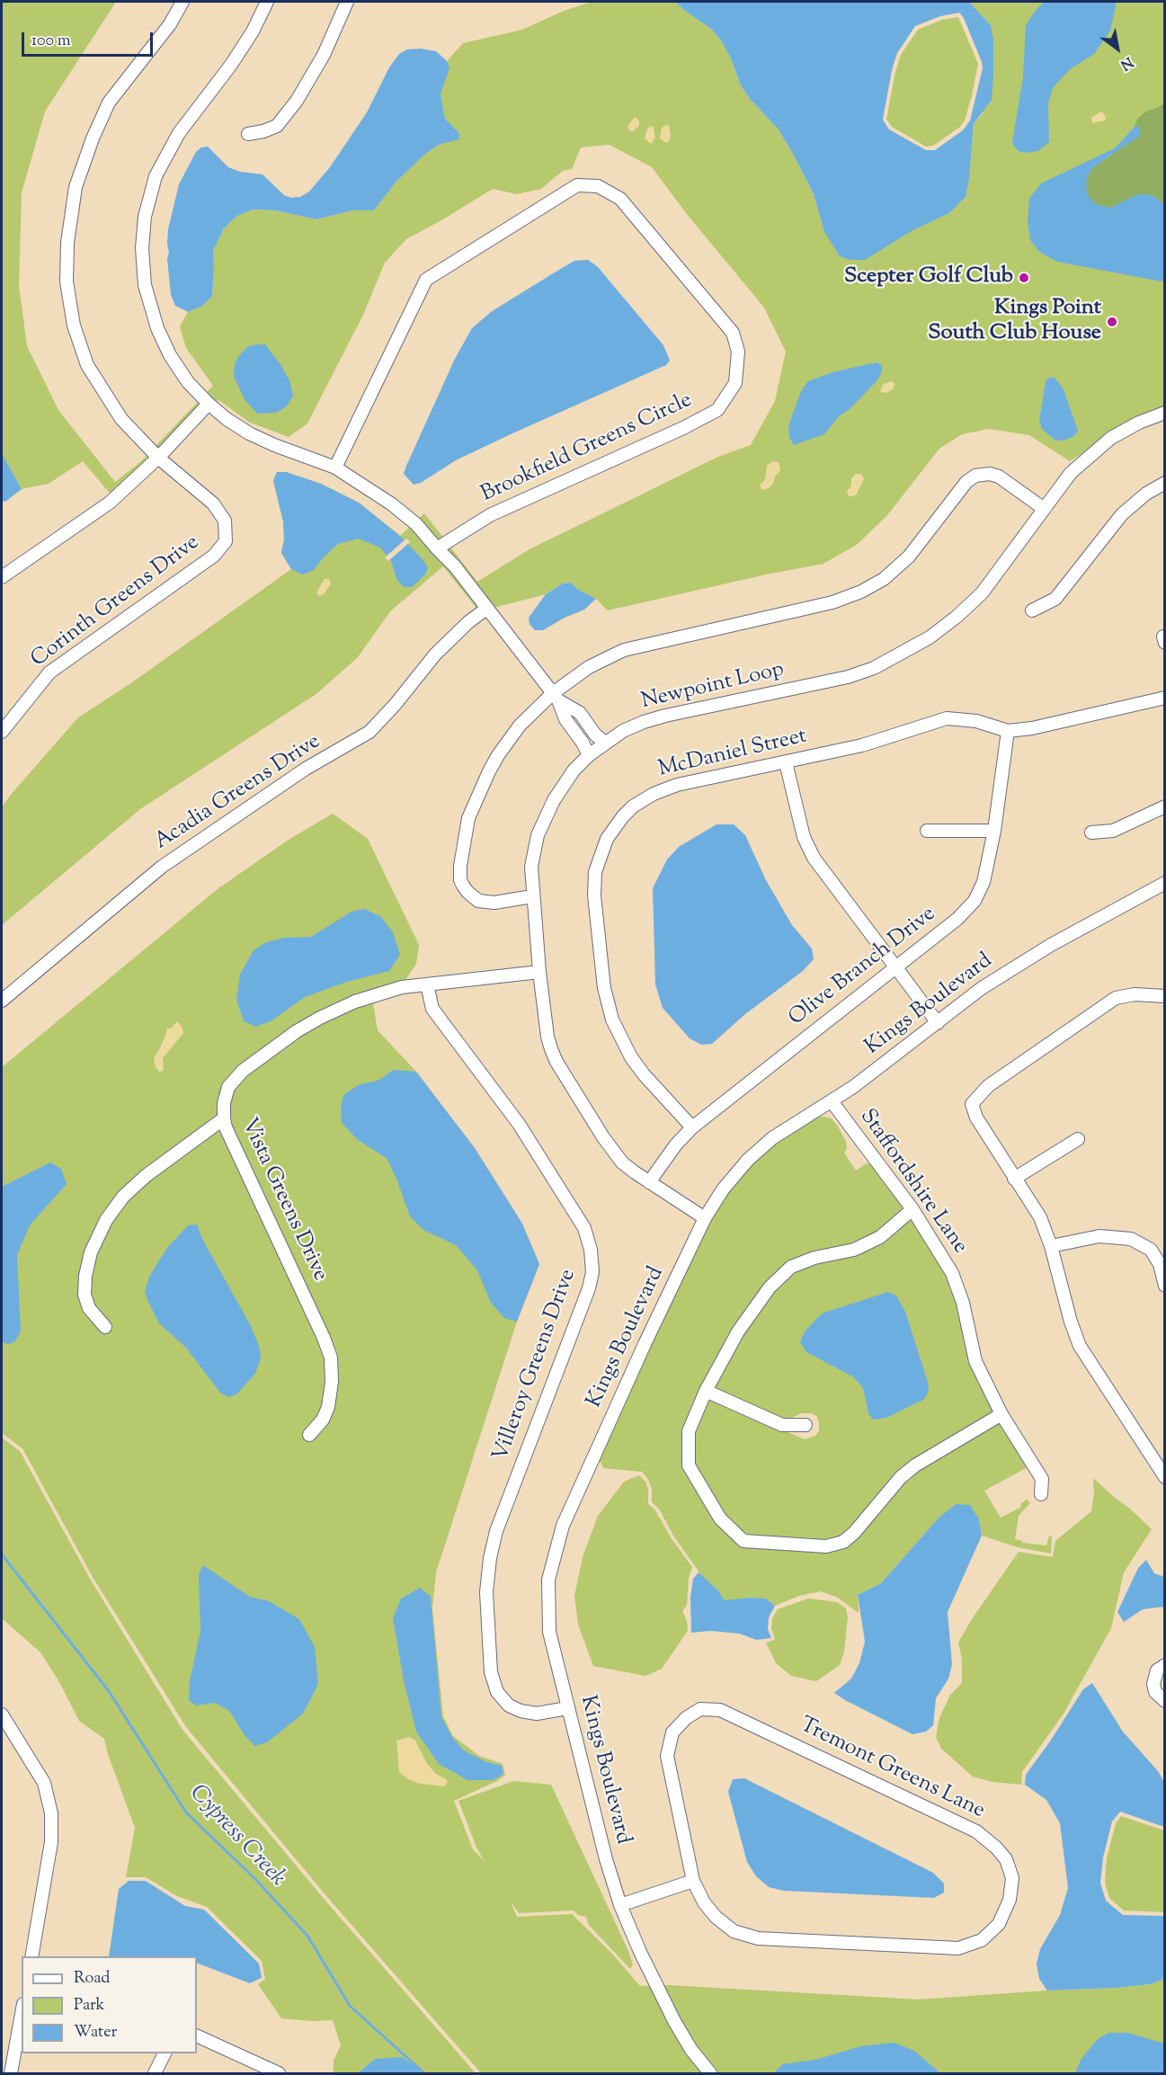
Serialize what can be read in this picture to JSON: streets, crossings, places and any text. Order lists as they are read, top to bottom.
{
  "streets": {
    "street": [
      "Brookfield Greens Circle",
      "Corinth Greens Drive",
      "Newpoint Loop",
      "McDaniel Street",
      "Acadia Greens Drive",
      "Olive Branch Drive",
      "Kings Boulevard",
      "Staffordshire Lane",
      "Vista Greens Drive",
      "Villeroy Greens Drive",
      "Tremont Greens Lane"
    ]
  },
  "crossings": [
    ["Newpoint Loop", "Olive Branch Drive"],
    ["Newpoint Loop", "Kings Boulevard"],
    ["Newpoint Loop", "Vista Greens Drive"],
    ["McDaniel Street", "Olive Branch Drive"],
    ["Kings Boulevard", "Staffordshire Lane"],
    ["Kings Boulevard", "Villeroy Greens Drive"],
    ["Vista Greens Drive", "Villeroy Greens Drive"]
  ],
  "water": ["Cypress Creek"],
  "places": ["Scepter Golf Club", "Kings Point South Club House"],
  "legend": ["Road", "Park", "Water"],
  "scale_bar": "100 m",
  "north": "bottom right"
}
